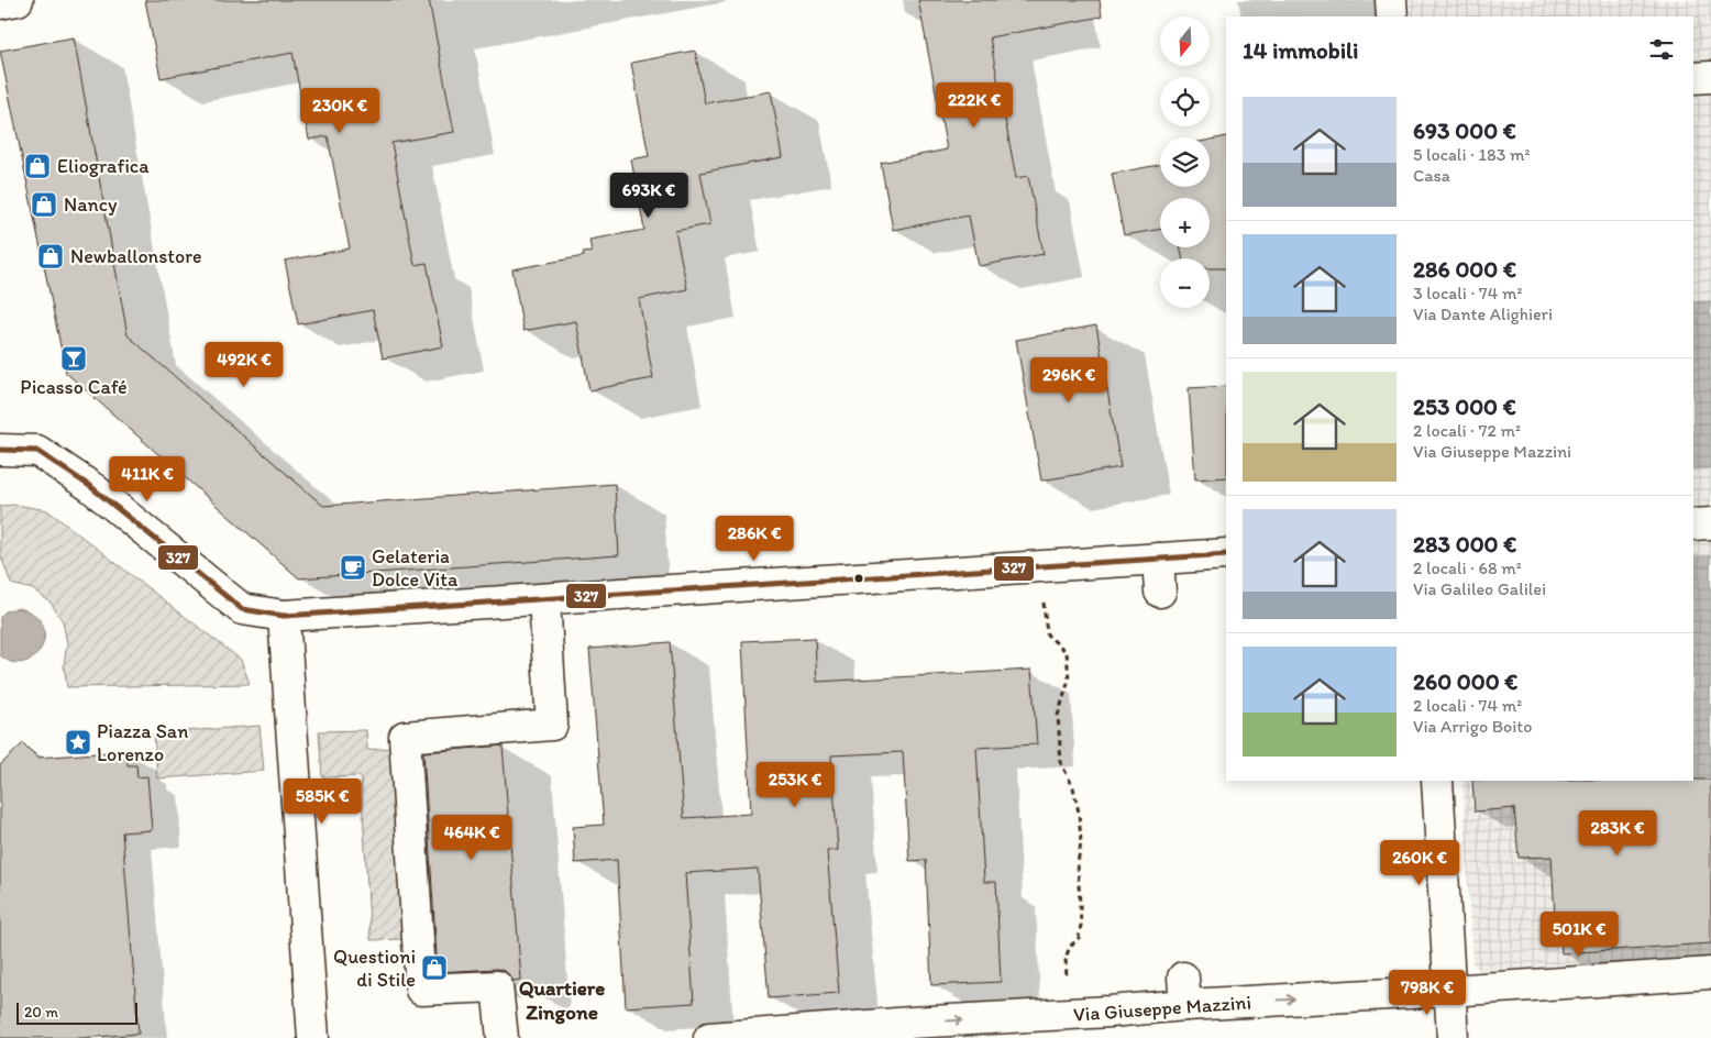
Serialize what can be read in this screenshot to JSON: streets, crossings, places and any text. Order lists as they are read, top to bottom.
{
  "streets": {
    "street": ["Via Giuseppe Mazzini"]
  },
  "one_way": ["Via Giuseppe Mazzini"],
  "districts": ["Quartiere Zingone"],
  "places": {
    "shop": [
      "Eliografica",
      "Nancy",
      "Newballonstore",
      "Questioni di Stile"
    ],
    "bar": ["Picasso Café"],
    "cafe": ["Gelateria Dolce Vita"],
    "place": ["Piazza San Lorenzo"]
  },
  "lines": ["transit line 327"],
  "scale_bar": "20 m",
  "north": "bottom",
  "page": {
    "map_buttons": ["+", "−"],
    "heading": "14 immobili",
    "price": [
      "222K €",
      "230K €",
      "693K €",
      "492K €",
      "296K €",
      "411K €",
      "286K €",
      "253K €",
      "585K €",
      "283K €",
      "464K €",
      "260K €",
      "501K €",
      "798K €"
    ],
    "list": [
      {
        "name": "693 000 €",
        "note": "5 locali · 183 m² · Casa"
      },
      {
        "name": "286 000 €",
        "note": "3 locali · 74 m² · Via Dante Alighieri"
      },
      {
        "name": "253 000 €",
        "note": "2 locali · 72 m² · Via Giuseppe Mazzini"
      },
      {
        "name": "283 000 €",
        "note": "2 locali · 68 m² · Via Galileo Galilei"
      },
      {
        "name": "260 000 €",
        "note": "2 locali · 74 m² · Via Arrigo Boito"
      }
    ],
    "scale": "20 m"
  }
}
